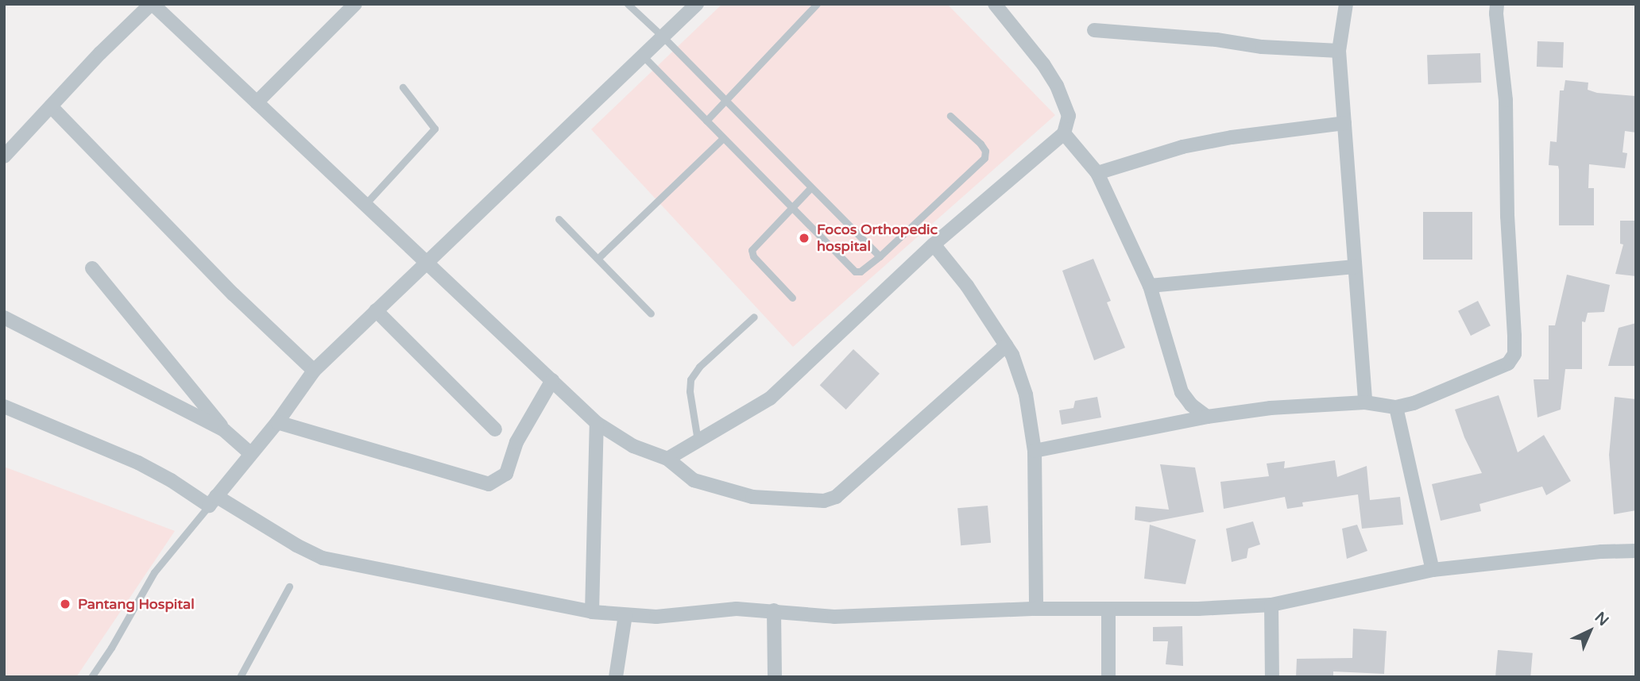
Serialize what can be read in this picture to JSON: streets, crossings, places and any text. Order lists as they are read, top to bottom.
{
  "places": ["Focos Orthopedic hospital", "Pantang Hospital"],
  "north": "top right"
}
